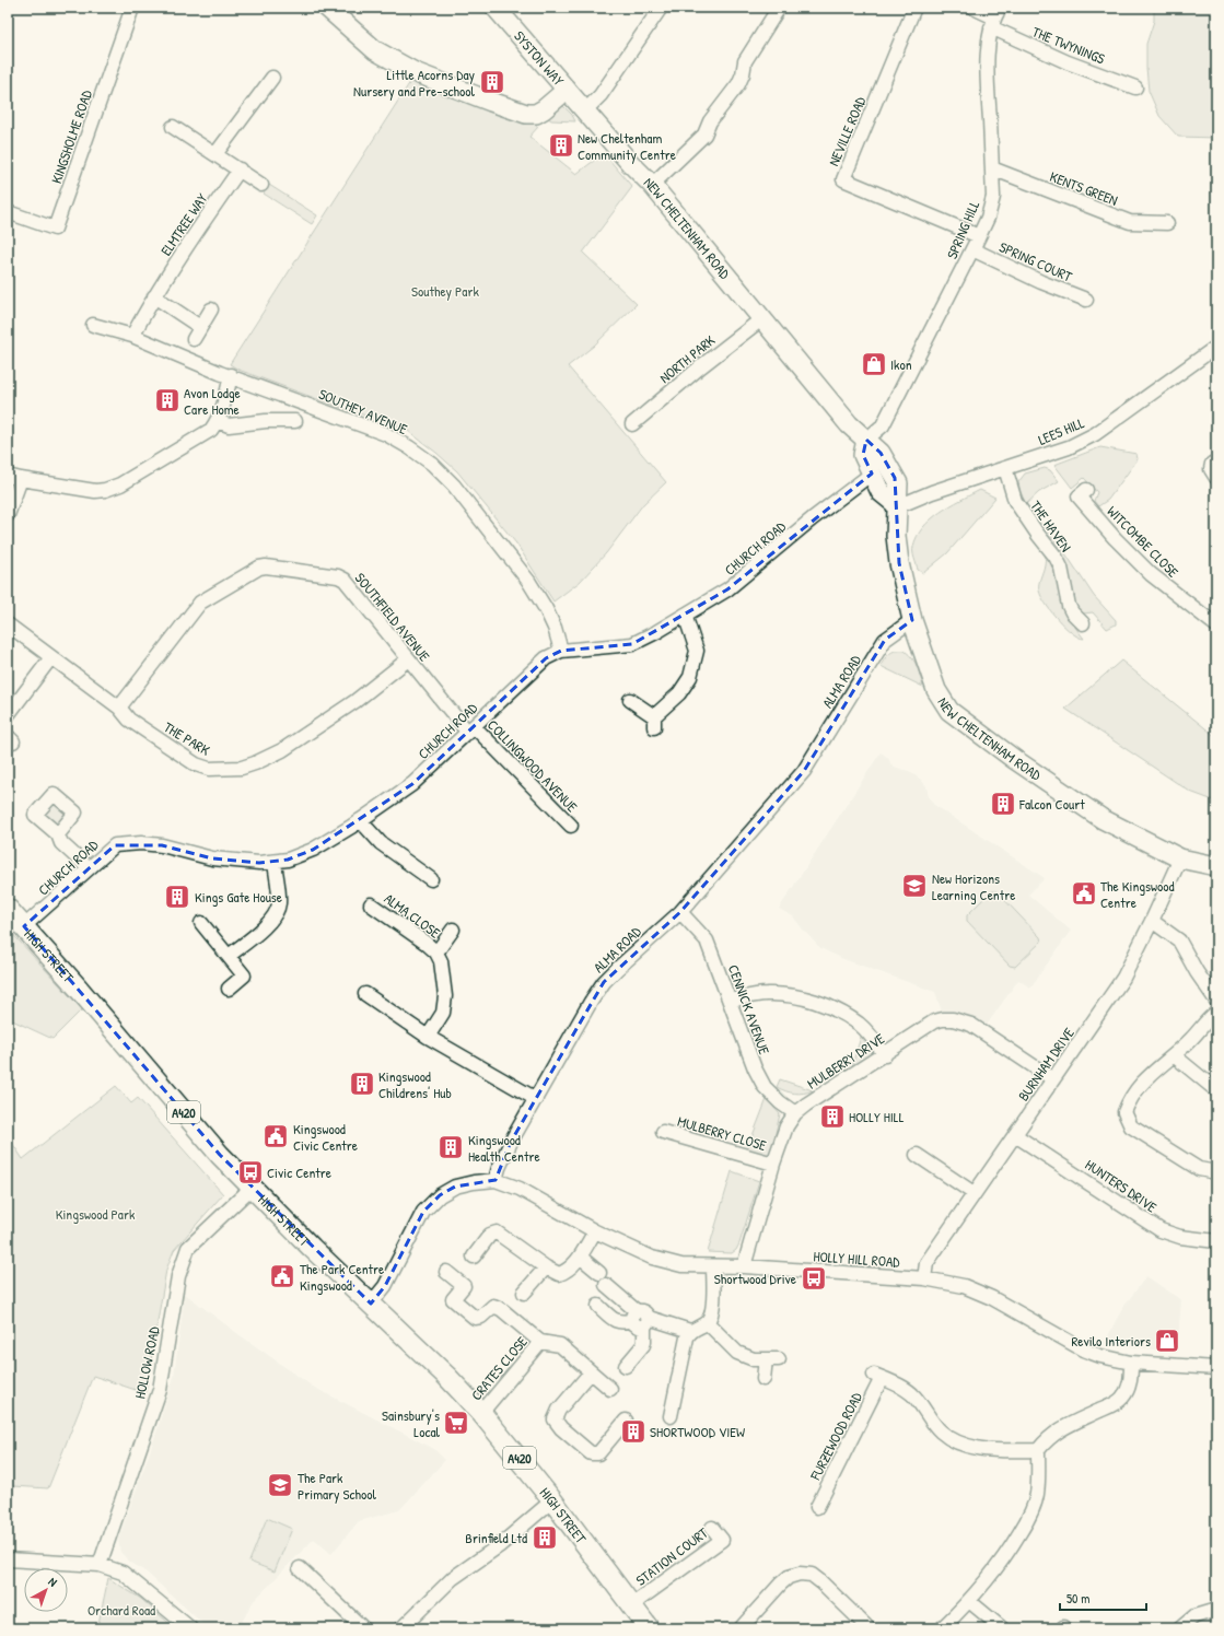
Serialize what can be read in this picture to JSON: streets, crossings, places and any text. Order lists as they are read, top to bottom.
{
  "streets": {
    "main road": ["HIGH STREET", "A420"],
    "street": [
      "THE TWYNINGS",
      "SYSTON WAY",
      "NEVILLE ROAD",
      "KINGSHOLME ROAD",
      "KENTS GREEN",
      "ELMTREE WAY",
      "NEW CHELTENHAM ROAD",
      "SPRING HILL",
      "SPRING COURT",
      "NORTH PARK",
      "SOUTHEY AVENUE",
      "LEES HILL",
      "THE HAVEN",
      "WITCOMBE CLOSE",
      "CHURCH ROAD",
      "SOUTHFIELD AVENUE",
      "ALMA ROAD",
      "THE PARK",
      "COLLINGWOOD AVENUE",
      "ALMA CLOSE",
      "CENNICK AVENUE",
      "MULBERRY DRIVE",
      "BURNHAM DRIVE",
      "MULBERRY CLOSE",
      "HUNTERS DRIVE",
      "HOLLY HILL ROAD",
      "HOLLOW ROAD",
      "CRATES CLOSE",
      "FURZEWOOD ROAD",
      "STATION COURT"
    ]
  },
  "crossings": [
    ["THE TWYNINGS", "SPRING HILL"],
    ["SYSTON WAY", "NEW CHELTENHAM ROAD"],
    ["NEVILLE ROAD", "SPRING HILL"],
    ["KENTS GREEN", "SPRING HILL"],
    ["NEW CHELTENHAM ROAD", "SPRING HILL"],
    ["NEW CHELTENHAM ROAD", "NORTH PARK"],
    ["NEW CHELTENHAM ROAD", "LEES HILL"],
    ["NEW CHELTENHAM ROAD", "ALMA ROAD"],
    ["NEW CHELTENHAM ROAD", "BURNHAM DRIVE"],
    ["SPRING HILL", "SPRING COURT"],
    ["SOUTHEY AVENUE", "CHURCH ROAD"],
    ["LEES HILL", "THE HAVEN"],
    ["CHURCH ROAD", "SOUTHFIELD AVENUE"],
    ["CHURCH ROAD", "COLLINGWOOD AVENUE"],
    ["CHURCH ROAD", "HIGH STREET"],
    ["SOUTHFIELD AVENUE", "THE PARK"],
    ["SOUTHFIELD AVENUE", "COLLINGWOOD AVENUE"],
    ["ALMA ROAD", "CENNICK AVENUE"],
    ["ALMA ROAD", "HOLLY HILL ROAD"],
    ["HIGH STREET", "HOLLOW ROAD"],
    ["HIGH STREET", "CRATES CLOSE"],
    ["HIGH STREET", "STATION COURT"],
    ["CENNICK AVENUE", "MULBERRY DRIVE"],
    ["MULBERRY DRIVE", "BURNHAM DRIVE"],
    ["MULBERRY DRIVE", "MULBERRY CLOSE"],
    ["MULBERRY DRIVE", "HOLLY HILL ROAD"],
    ["BURNHAM DRIVE", "HUNTERS DRIVE"],
    ["BURNHAM DRIVE", "HOLLY HILL ROAD"]
  ],
  "parks": ["Southey Park", "Kingswood Park", "Orchard Road"],
  "places": {
    "building": [
      "Little Acorns Day Nursery and Pre-school",
      "New Cheltenham Community Centre",
      "Avon Lodge Care Home",
      "Falcon Court",
      "Kings Gate House",
      "Kingswood Childrens' Hub",
      "HOLLY HILL",
      "Kingswood Health Centre",
      "SHORTWOOD VIEW",
      "Brinfield Ltd"
    ],
    "shop": ["Ikon", "Revilo Interiors"],
    "school or university": ["New Horizons Learning Centre", "The Park Primary School"],
    "public building": ["The Kingswood Centre", "Kingswood Civic Centre", "The Park Centre Kingswood"],
    "bus stop": ["Civic Centre", "Shortwood Drive"],
    "supermarket": ["Sainsbury's Local"]
  },
  "scale_bar": "50 m",
  "north": "top right"
}
